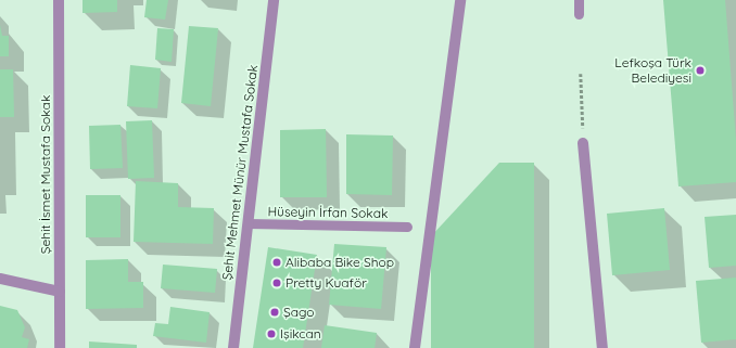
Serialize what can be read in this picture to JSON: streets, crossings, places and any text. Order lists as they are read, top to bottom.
{
  "streets": {
    "street": ["Şehit Mehmet Münür Mustafa Sokak", "Şehit İsmet Mustafa Sokak"],
    "lane": ["Hüseyin İrfan Sokak"]
  },
  "crossings": [
    ["Şehit Mehmet Münür Mustafa Sokak", "Hüseyin İrfan Sokak"]
  ],
  "places": [
    "Lefkoşa Türk Belediyesi",
    "Alibaba Bike Shop",
    "Pretty Kuaför",
    "Şago",
    "Işikcan"
  ]
}
